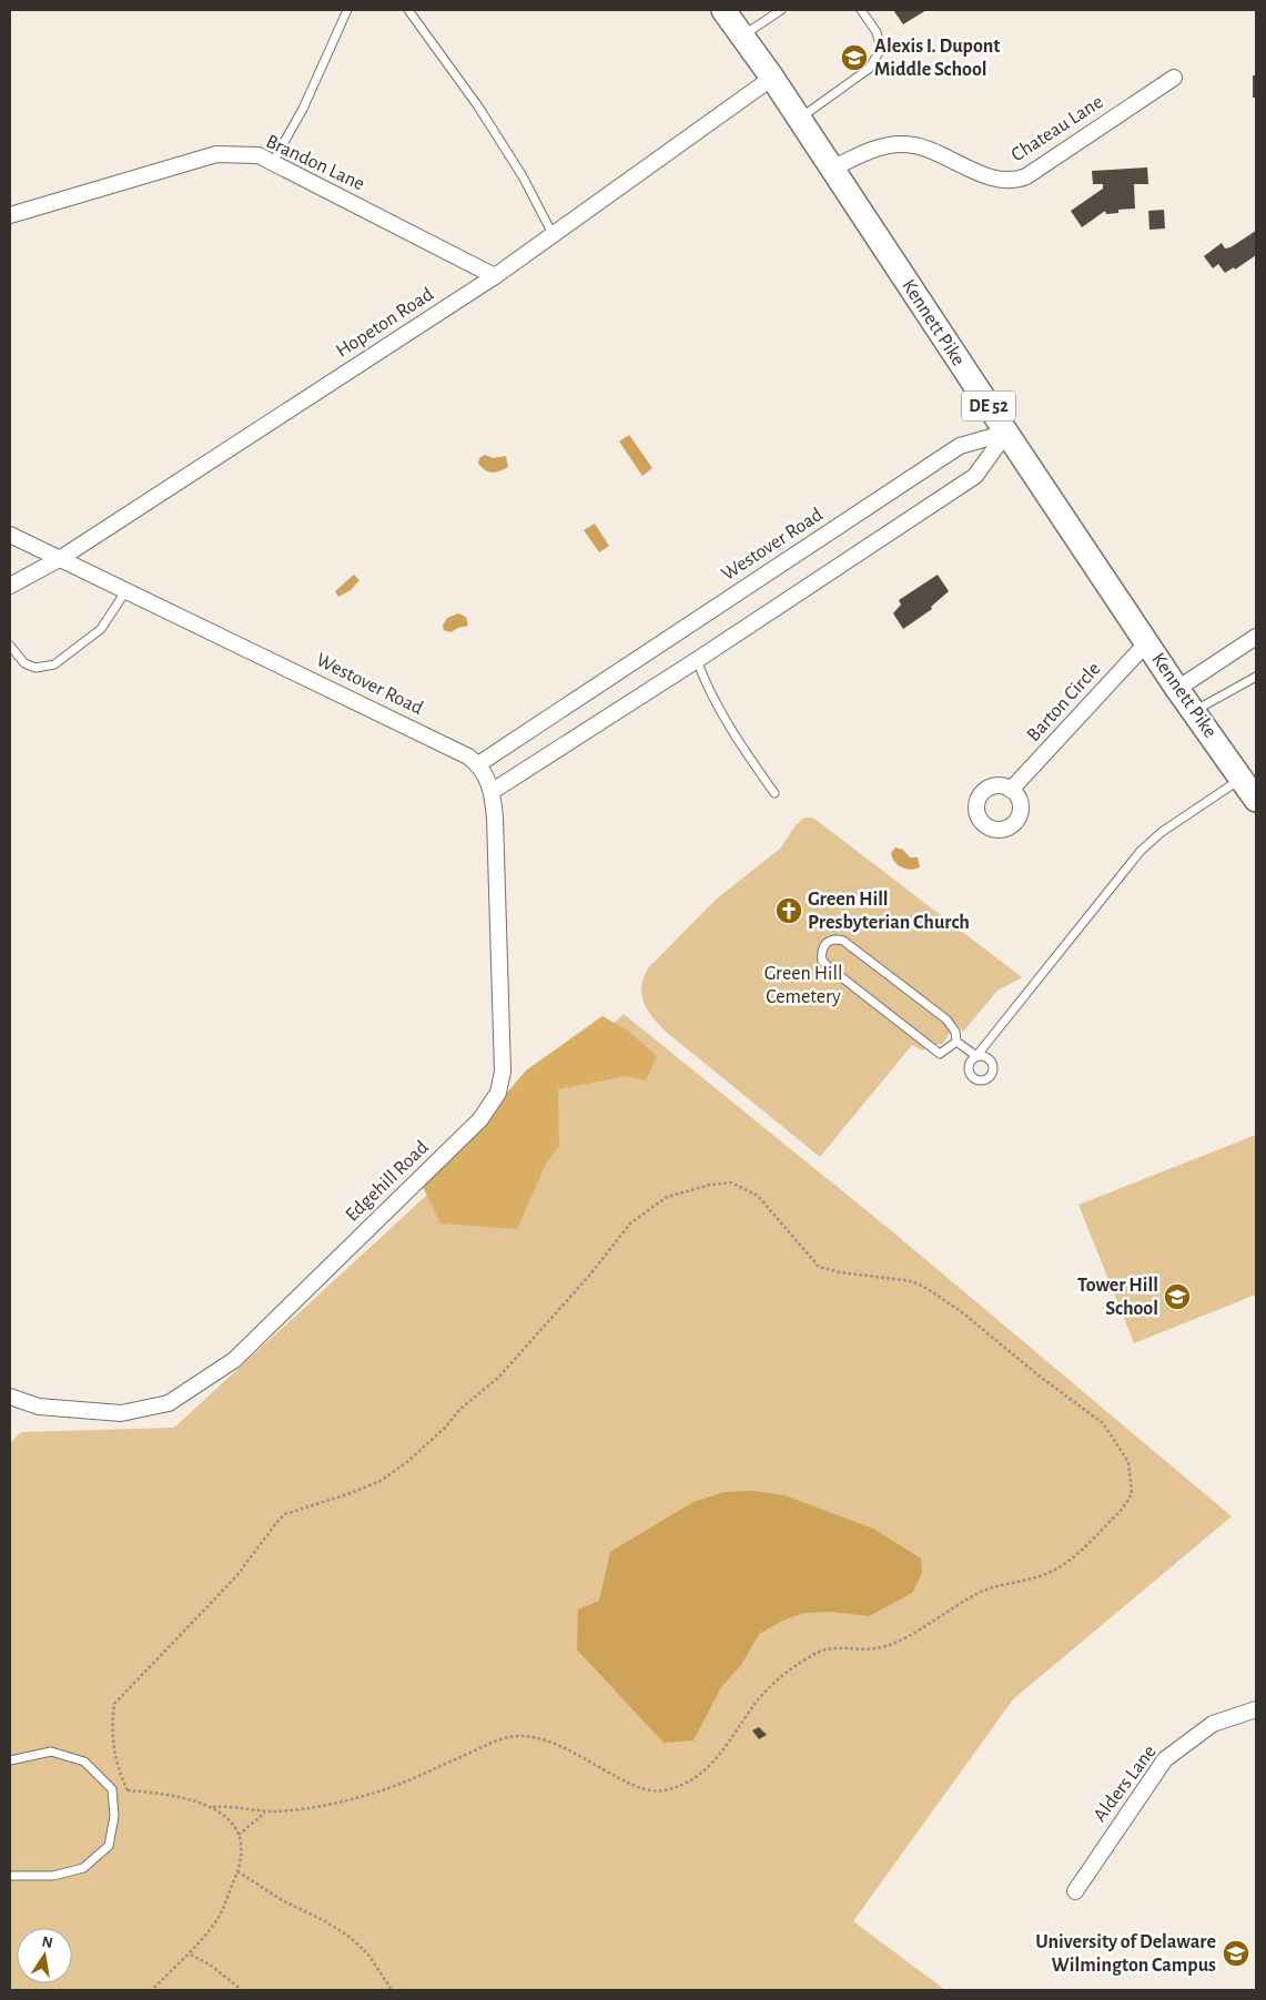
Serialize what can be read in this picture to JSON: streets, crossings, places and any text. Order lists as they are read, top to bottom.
{
  "streets": {
    "main road": ["Kennett Pike", "DE 52"],
    "street": [
      "Chateau Lane",
      "Brandon Lane",
      "Hopeton Road",
      "Westover Road",
      "Barton Circle",
      "Edgehill Road",
      "Alders Lane"
    ]
  },
  "crossings": [
    ["Chateau Lane", "Kennett Pike"],
    ["Brandon Lane", "Hopeton Road"],
    ["Hopeton Road", "Kennett Pike"],
    ["Hopeton Road", "Westover Road"],
    ["Kennett Pike", "Westover Road"],
    ["Kennett Pike", "Barton Circle"],
    ["Westover Road", "Edgehill Road"]
  ],
  "parks": ["Green Hill Cemetery"],
  "places": {
    "school or university": ["Alexis I. Dupont Middle School", "Tower Hill School", "University of Delaware Wilmington Campus"],
    "church": ["Green Hill Presbyterian Church"]
  },
  "north": "top"
}
